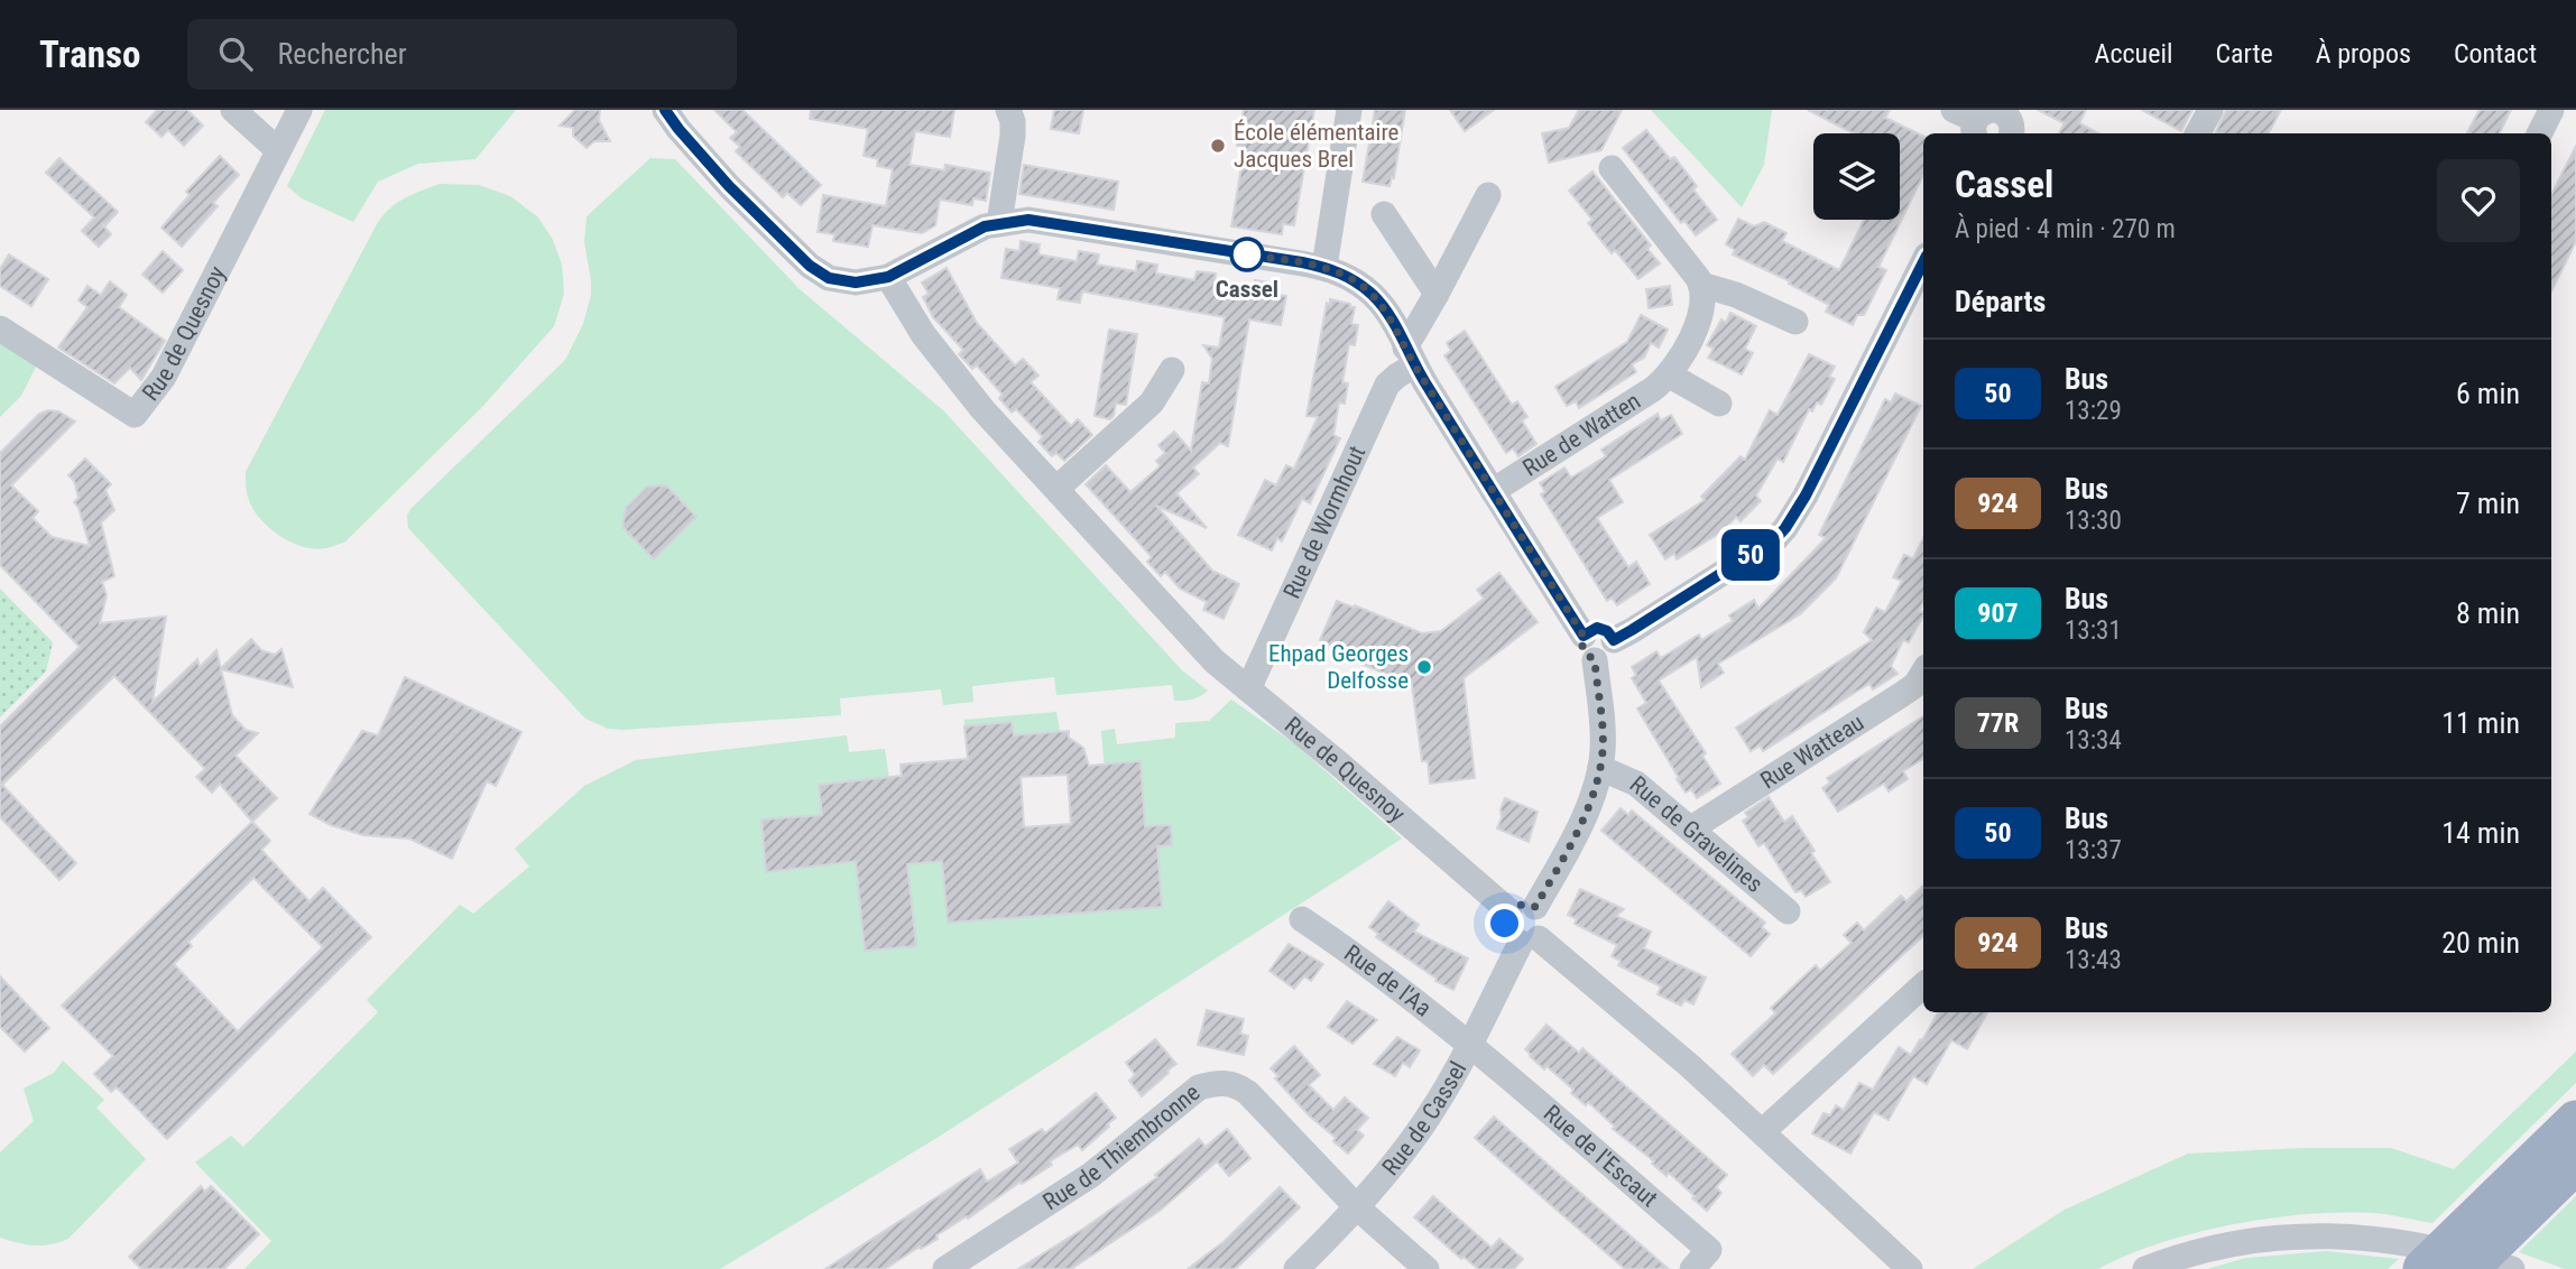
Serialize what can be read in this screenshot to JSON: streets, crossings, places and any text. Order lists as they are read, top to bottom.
{
  "streets": {
    "street": [
      "Rue de Quesnoy",
      "Rue de Watten",
      "Rue de Wormhout",
      "Rue Watteau",
      "Rue de Gravelines",
      "Rue de l'Aa",
      "Rue de Cassel",
      "Rue de Thiembronne",
      "Rue de l'Escaut"
    ]
  },
  "crossings": [
    ["Rue de Quesnoy", "Rue de Wormhout"],
    ["Rue de Quesnoy", "Rue de Cassel"],
    ["Rue Watteau", "Rue de Gravelines"],
    ["Rue de l'Aa", "Rue de Cassel"],
    ["Rue de l'Aa", "Rue de l'Escaut"],
    ["Rue de Cassel", "Rue de Thiembronne"],
    ["Rue de Cassel", "Rue de l'Escaut"]
  ],
  "places": ["École élémentaire Jacques Brel", "Cassel", "Ehpad Georges Delfosse"],
  "lines": ["bus line 50"],
  "page": {
    "header": "Transo",
    "search": "Rechercher",
    "nav": [
      "Accueil",
      "Carte",
      "À propos",
      "Contact"
    ],
    "on_map": "50",
    "heading": [
      ["Cassel", "À pied · 4 min · 270 m"],
      "Départs"
    ],
    "list": [
      {
        "mark": "50",
        "name": "Bus",
        "note": "13:29",
        "value": "6 min"
      },
      {
        "mark": "924",
        "name": "Bus",
        "note": "13:30",
        "value": "7 min"
      },
      {
        "mark": "907",
        "name": "Bus",
        "note": "13:31",
        "value": "8 min"
      },
      {
        "mark": "77R",
        "name": "Bus",
        "note": "13:34",
        "value": "11 min"
      },
      {
        "mark": "50",
        "name": "Bus",
        "note": "13:37",
        "value": "14 min"
      },
      {
        "mark": "924",
        "name": "Bus",
        "note": "13:43",
        "value": "20 min"
      }
    ]
  }
}
